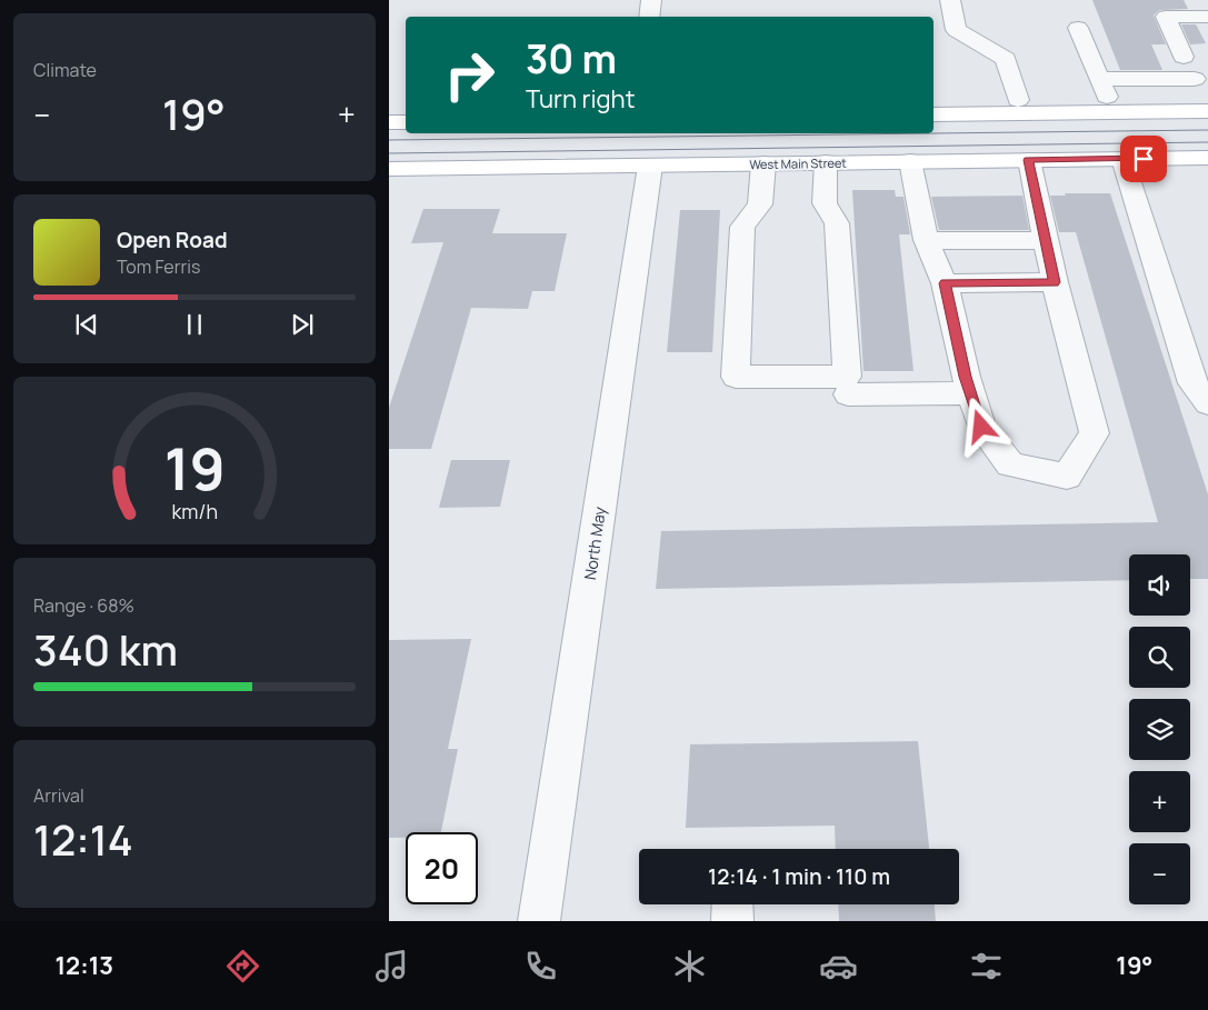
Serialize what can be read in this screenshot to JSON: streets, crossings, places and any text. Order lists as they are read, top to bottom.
{
  "streets": {
    "main road": ["West Main Street"],
    "street": ["North May"]
  },
  "crossings": [
    ["West Main Street", "North May"]
  ],
  "page": {
    "tile": [
      "Climate",
      ["Range · 68%", "340 km"],
      ["Arrival", "12:14"]
    ],
    "turn": ["30 m", "Turn right"],
    "heat": ["−", "19°", "+"],
    "song": ["Open Road", "Tom Ferris"],
    "map_buttons": ["+", "−"],
    "limit": "20",
    "trip": "12:14 · 1 min · 110 m",
    "tabs": ["12:13", "19°"],
    "gauge": ["19", "km/h"]
  }
}
